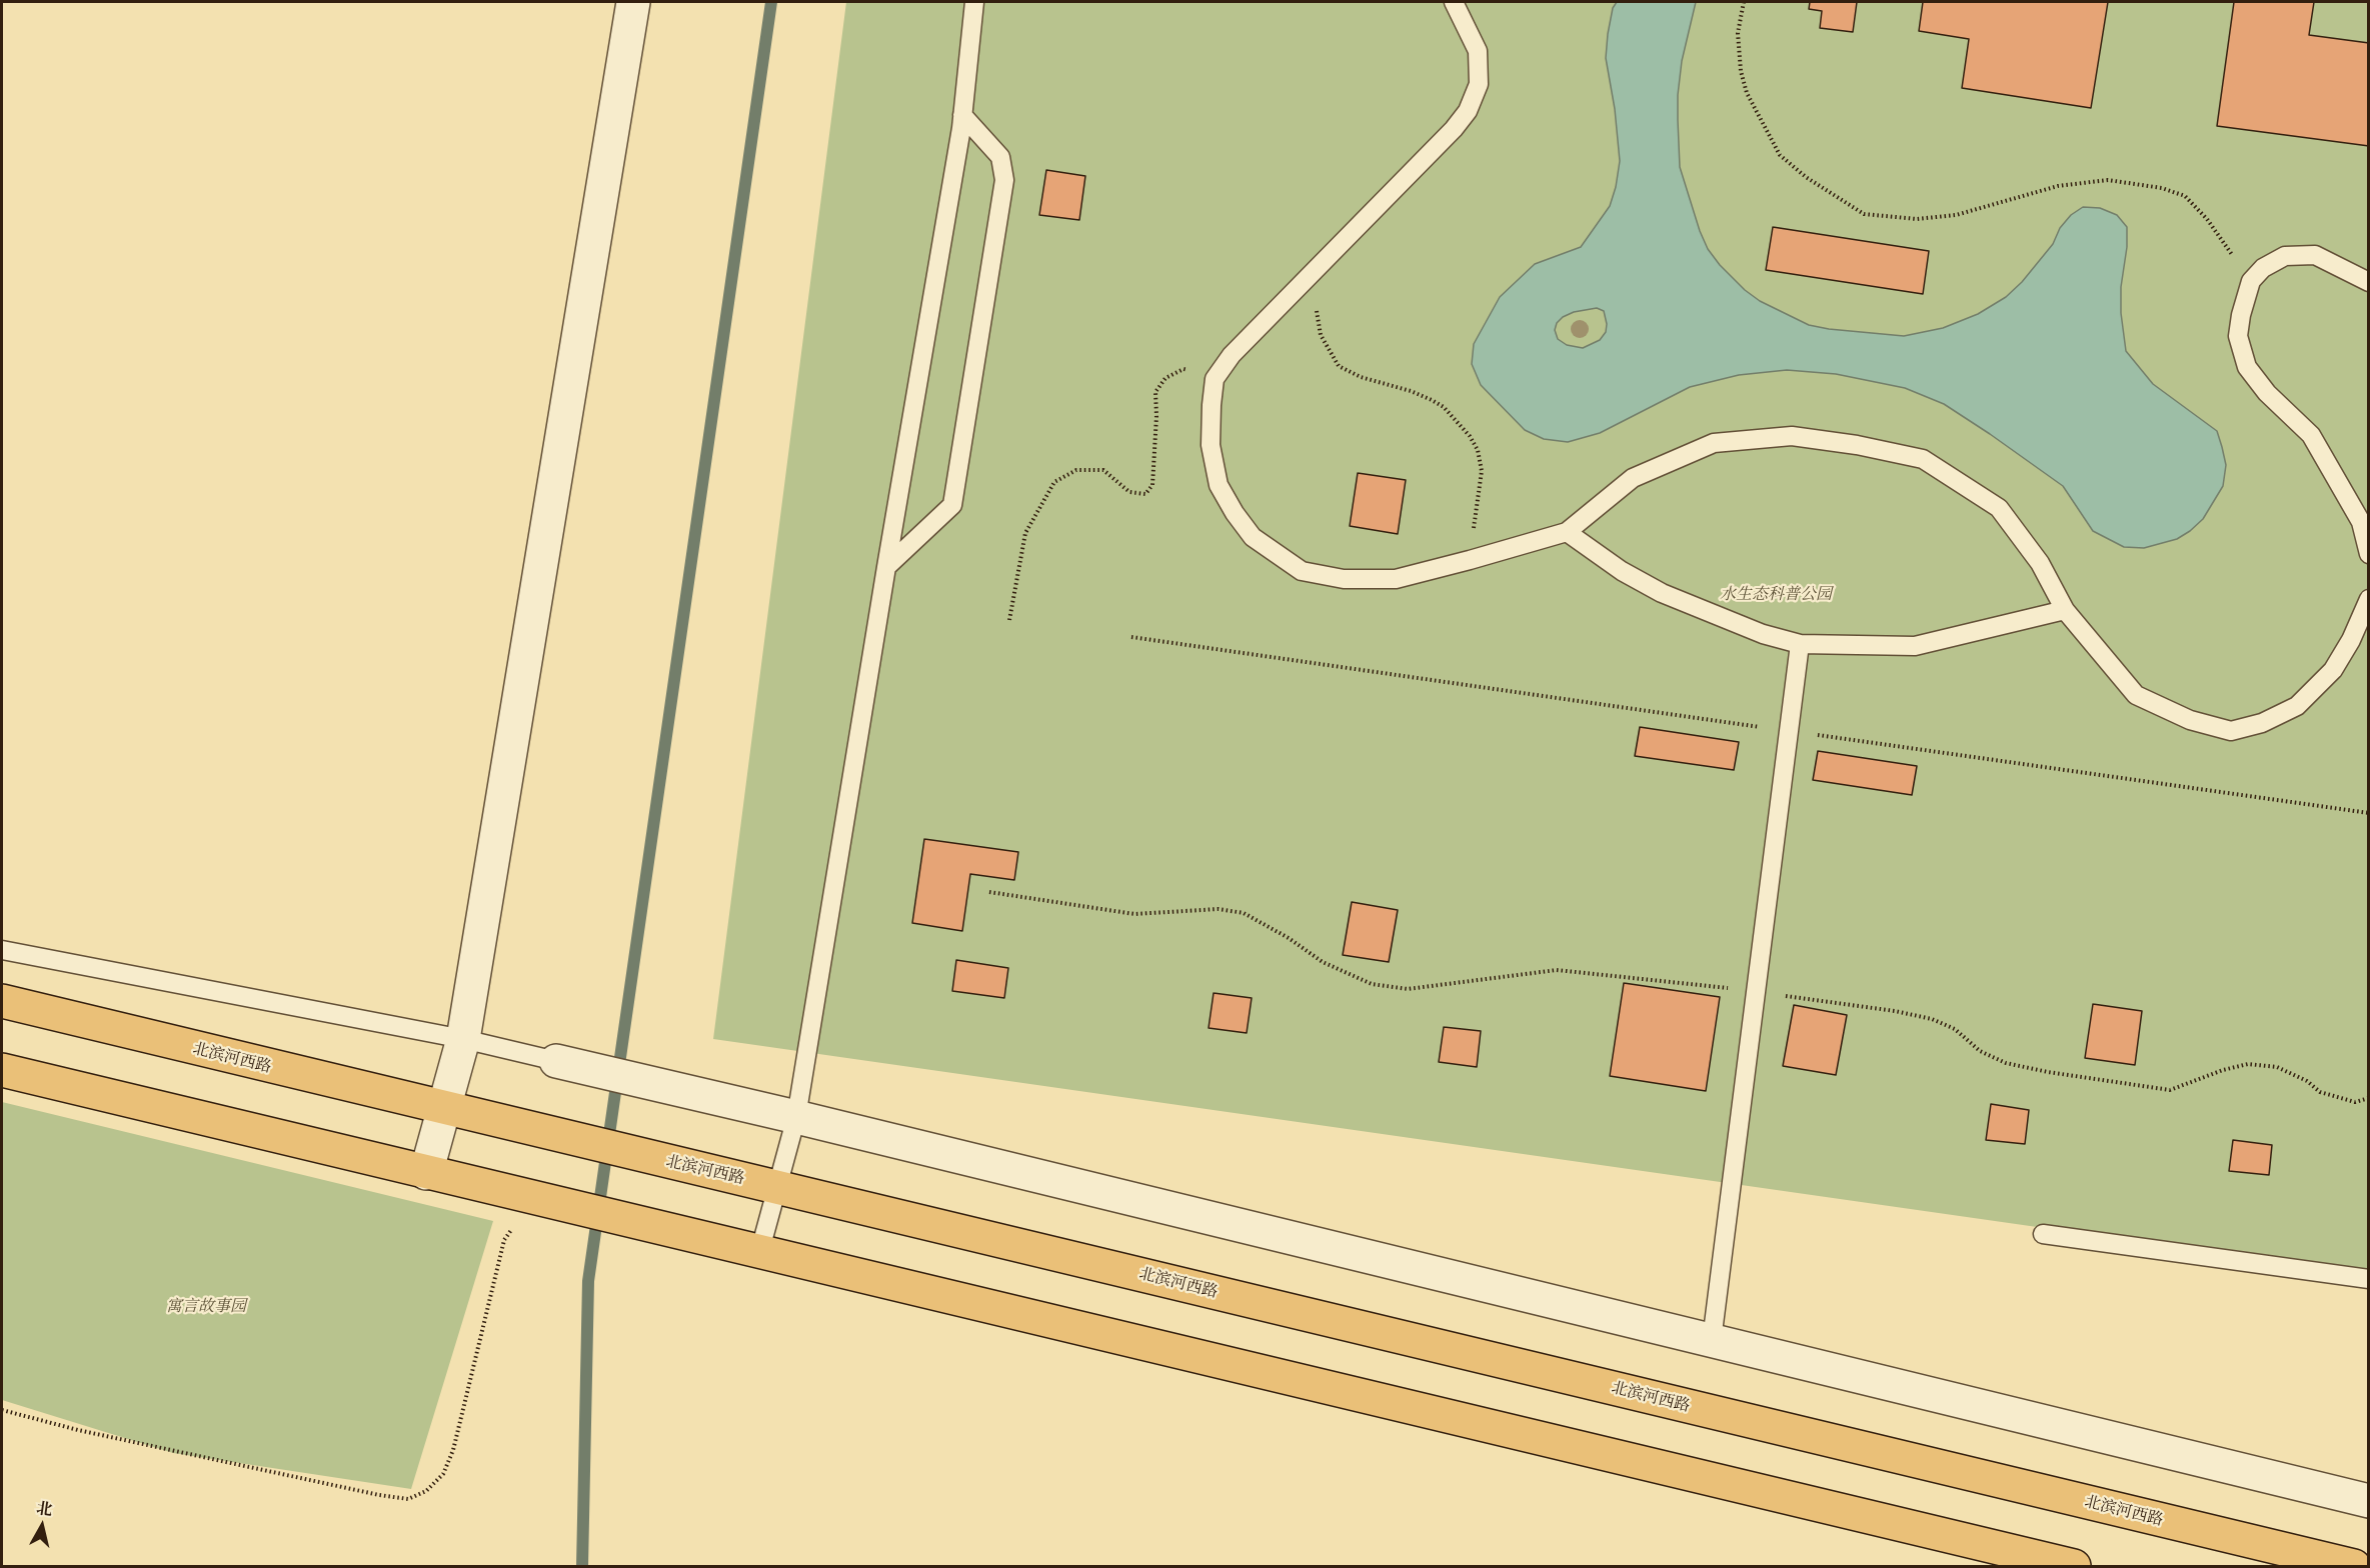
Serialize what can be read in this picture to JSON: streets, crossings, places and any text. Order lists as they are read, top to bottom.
{
  "streets": {
    "main road": ["北滨河西路"]
  },
  "parks": ["水生态科普公园", "寓言故事园"],
  "north": "top"
}
